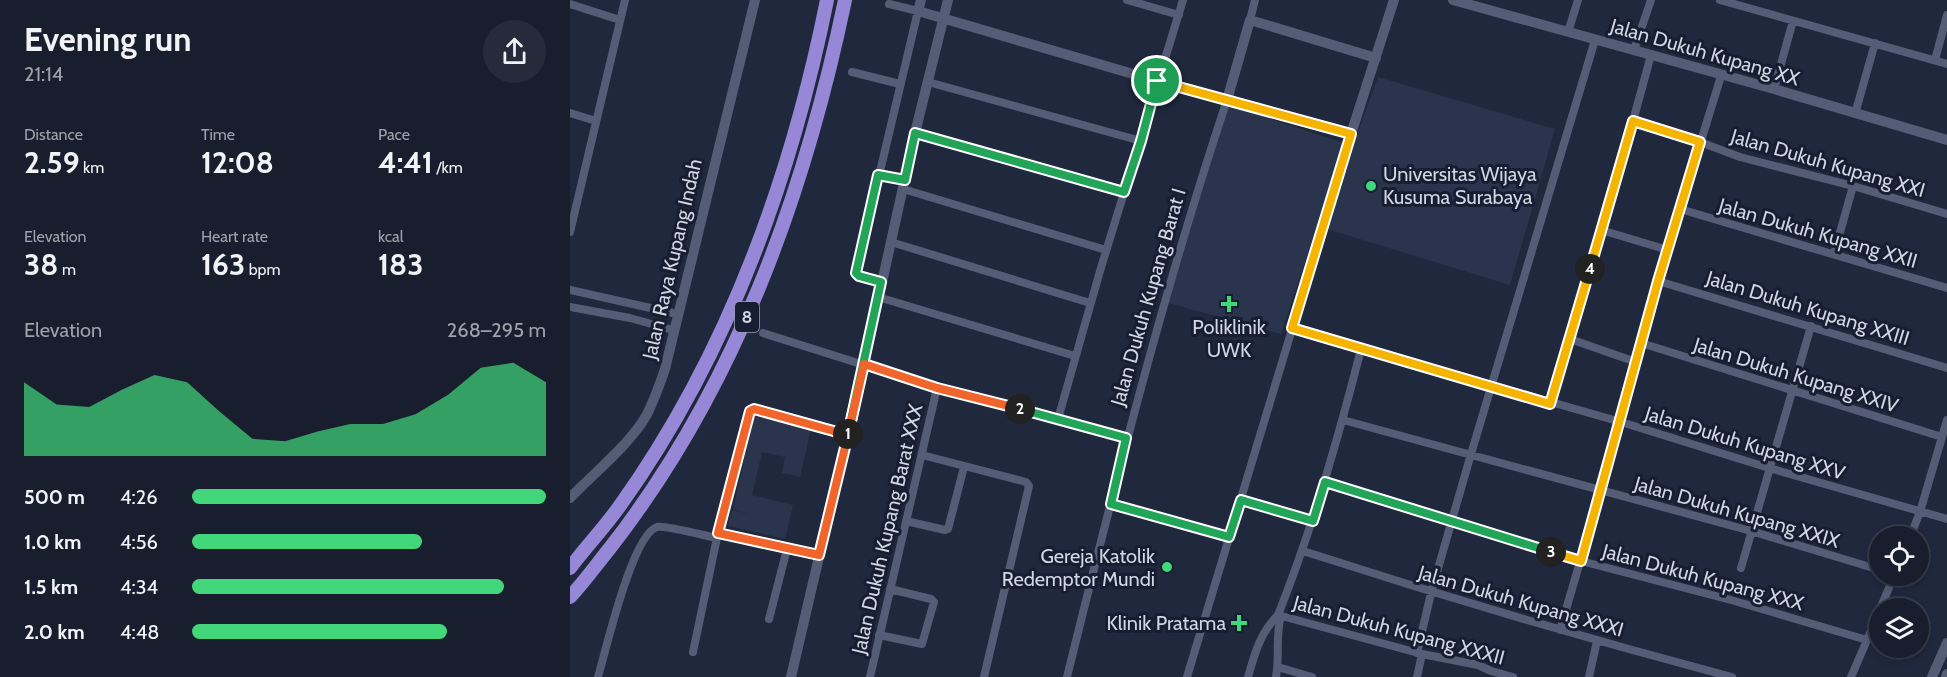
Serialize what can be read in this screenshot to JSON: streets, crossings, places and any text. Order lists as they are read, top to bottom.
{
  "streets": {
    "highway": ["8"],
    "street": [
      "Jalan Dukuh Kupang XX",
      "Jalan Dukuh Kupang XXI",
      "Jalan Dukuh Kupang XXII",
      "Jalan Raya Kupang Indah",
      "Jalan Dukuh Kupang Barat I",
      "Jalan Dukuh Kupang XXIII",
      "Jalan Dukuh Kupang XXIV",
      "Jalan Dukuh Kupang XXV",
      "Jalan Dukuh Kupang XXIX",
      "Jalan Dukuh Kupang Barat XXX",
      "Jalan Dukuh Kupang XXX",
      "Jalan Dukuh Kupang XXXI",
      "Jalan Dukuh Kupang XXXII"
    ]
  },
  "places": {
    "other": ["Universitas Wijaya Kusuma Surabaya", "Gereja Katolik Redemptor Mundi"],
    "health": ["Poliklinik UWK", "Klinik Pratama"]
  },
  "page": {
    "heading": ["Evening run", "21:14"],
    "stats": [
      ["Distance", "2.59 km"],
      ["Time", "12:08"],
      ["Pace", "4:41 /km"],
      ["Elevation", "38 m"],
      ["Heart rate", "163 bpm"],
      ["kcal", "183"]
    ],
    "pins": [
      "4",
      "2",
      "1",
      "3"
    ],
    "chart": ["Elevation", "268–295 m"],
    "list": [
      {
        "name": "500 m",
        "note": "4:26"
      },
      {
        "name": "1.0 km",
        "note": "4:56"
      },
      {
        "name": "1.5 km",
        "note": "4:34"
      },
      {
        "name": "2.0 km",
        "note": "4:48"
      }
    ]
  }
}
